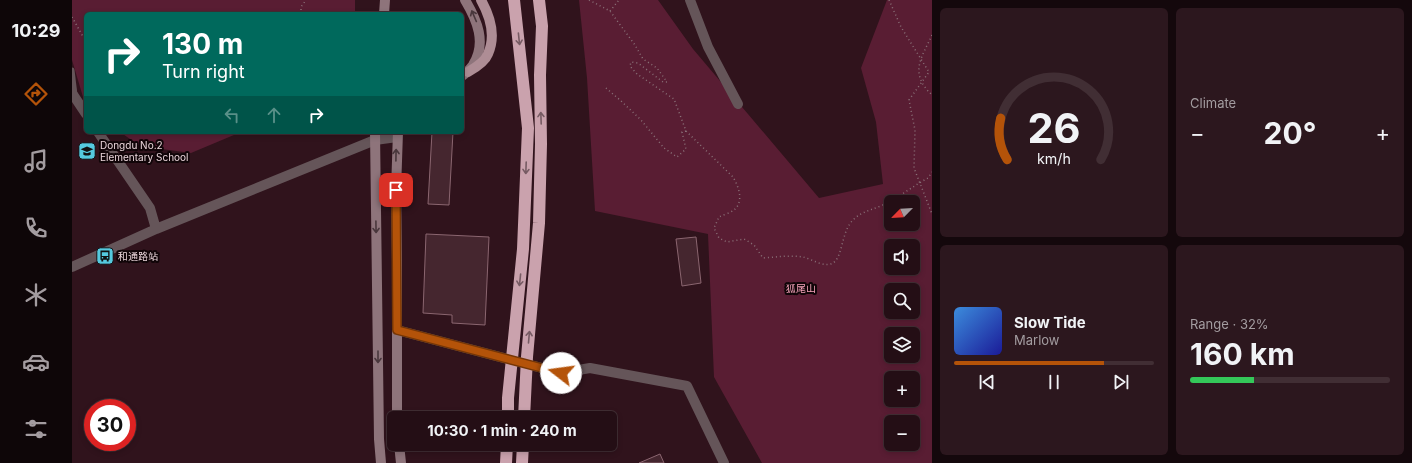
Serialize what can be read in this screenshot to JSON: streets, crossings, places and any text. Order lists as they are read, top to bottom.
{
  "parks": ["狐尾山"],
  "places": {
    "school or university": ["Dongdu No.2 Elementary School"],
    "bus stop": ["和通路站"]
  },
  "north": "bottom left",
  "page": {
    "tabs": "10:29",
    "tile": [
      "Climate",
      ["Range · 32%", "160 km"]
    ],
    "turn": ["130 m", "Turn right"],
    "heat": ["−", "20°", "+"],
    "map_buttons": ["+", "−"],
    "song": ["Slow Tide", "Marlow"],
    "limit": "30",
    "trip": "10:30 · 1 min · 240 m",
    "gauge": ["26", "km/h"]
  }
}
